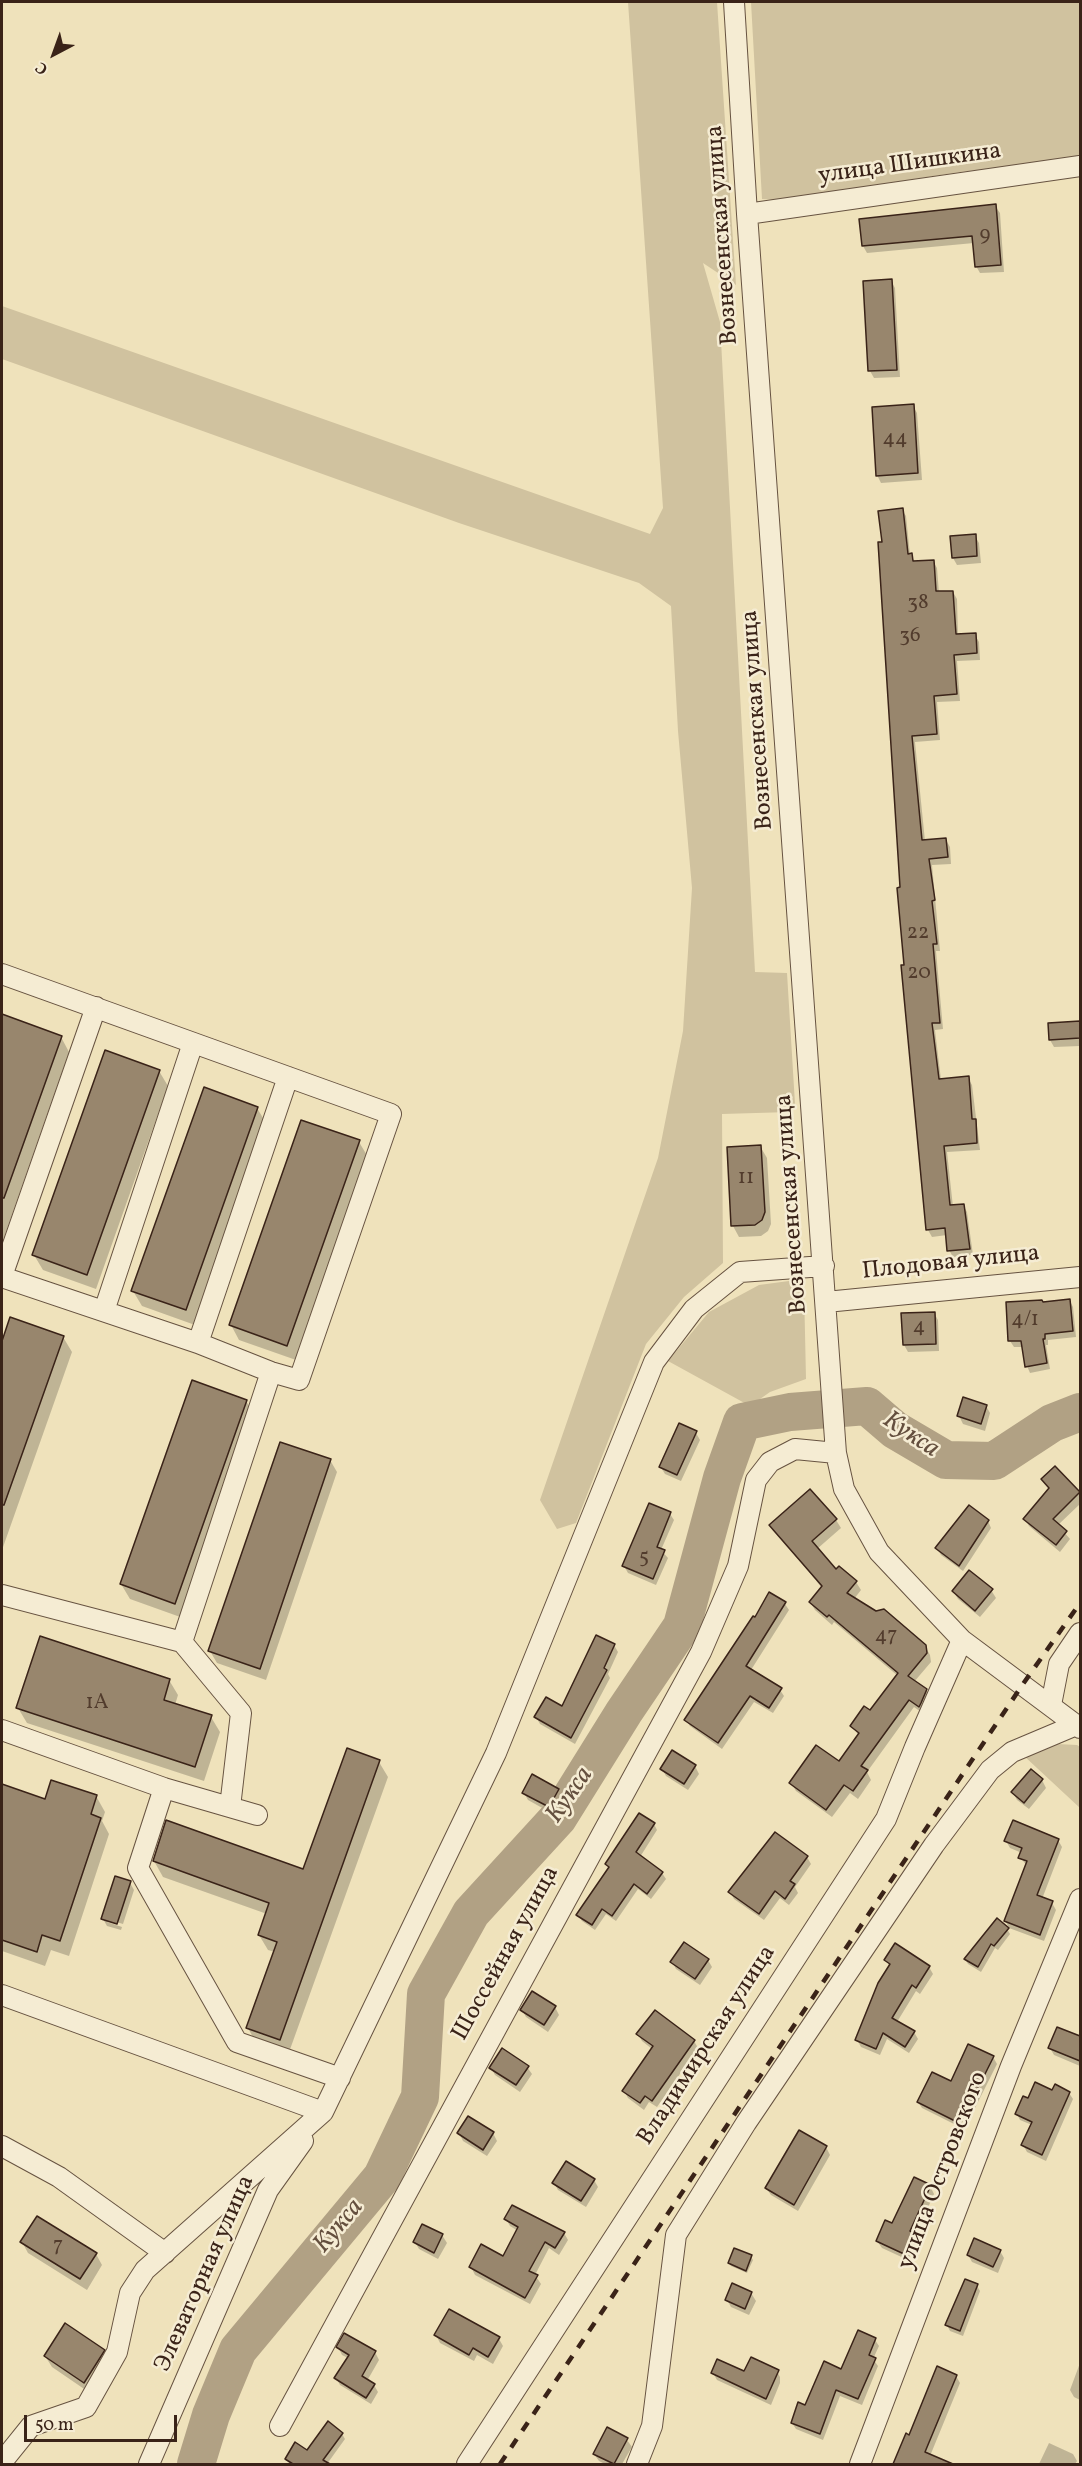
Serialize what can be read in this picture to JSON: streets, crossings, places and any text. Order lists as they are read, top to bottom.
{
  "streets": {
    "street": [
      "улица Шишкина",
      "Вознесенская улица",
      "Плодовая улица",
      "Шоссейная улица",
      "Владимирская улица",
      "улица Островского",
      "Элеваторная улица"
    ]
  },
  "crossings": [
    ["улица Шишкина", "Вознесенская улица"],
    ["Вознесенская улица", "Плодовая улица"],
    ["Вознесенская улица", "Шоссейная улица"],
    ["Вознесенская улица", "Владимирская улица"]
  ],
  "water": ["Кукса"],
  "house_numbers": [
    "9",
    "44",
    "38",
    "36",
    "22",
    "20",
    "11",
    "4/1",
    "4",
    "5",
    "47",
    "1А",
    "7"
  ],
  "scale_bar": "50 m",
  "north": "bottom left"
}
